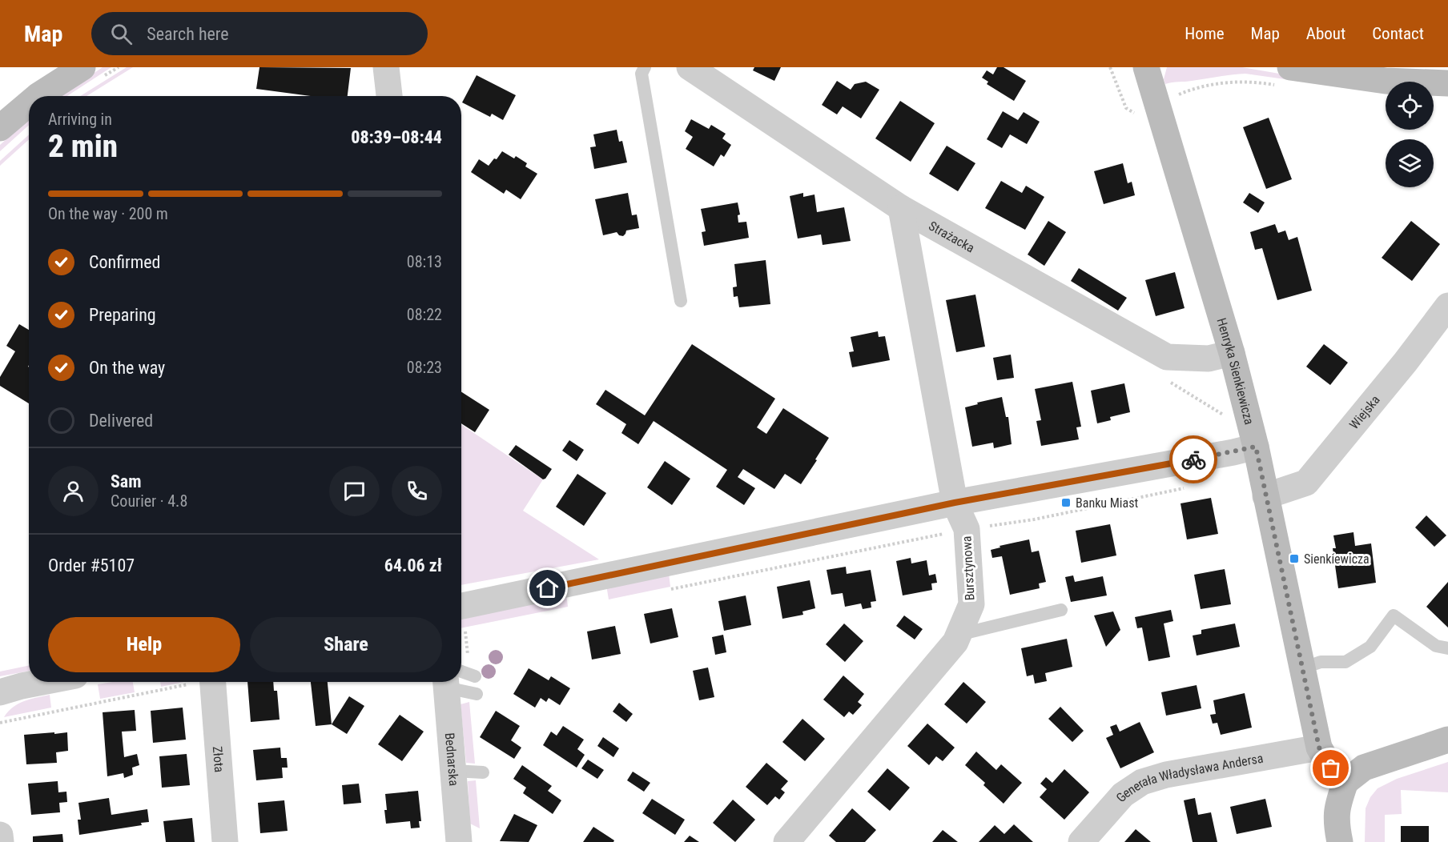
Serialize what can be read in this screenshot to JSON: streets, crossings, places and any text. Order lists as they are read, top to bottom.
{
  "streets": {
    "street": [
      "Strażacka",
      "Henryka Sienkiewicza",
      "Wiejska",
      "Bursztynowa",
      "Złota",
      "Bednarska",
      "Generała Władysława Andersa"
    ]
  },
  "crossings": [
    ["Strażacka", "Henryka Sienkiewicza"],
    ["Strażacka", "Bursztynowa"],
    ["Henryka Sienkiewicza", "Wiejska"],
    ["Henryka Sienkiewicza", "Generała Władysława Andersa"]
  ],
  "places": {
    "transit": ["Banku Miast", "Sienkiewicza"]
  },
  "page": {
    "header": "Map",
    "search": "Search here",
    "nav": [
      "Home",
      "Map",
      "About",
      "Contact"
    ],
    "heading": ["2 min", "Arriving in", "08:39–08:44"],
    "panel": [
      "Sam",
      "Courier · 4.8",
      "Order #5107",
      "64.06 zł"
    ],
    "bar": "On the way · 200 m",
    "list": [
      ["Confirmed", "08:13"],
      ["Preparing", "08:22"],
      ["On the way", "08:23"],
      "Delivered"
    ],
    "buttons": ["Help", "Share"]
  }
}
